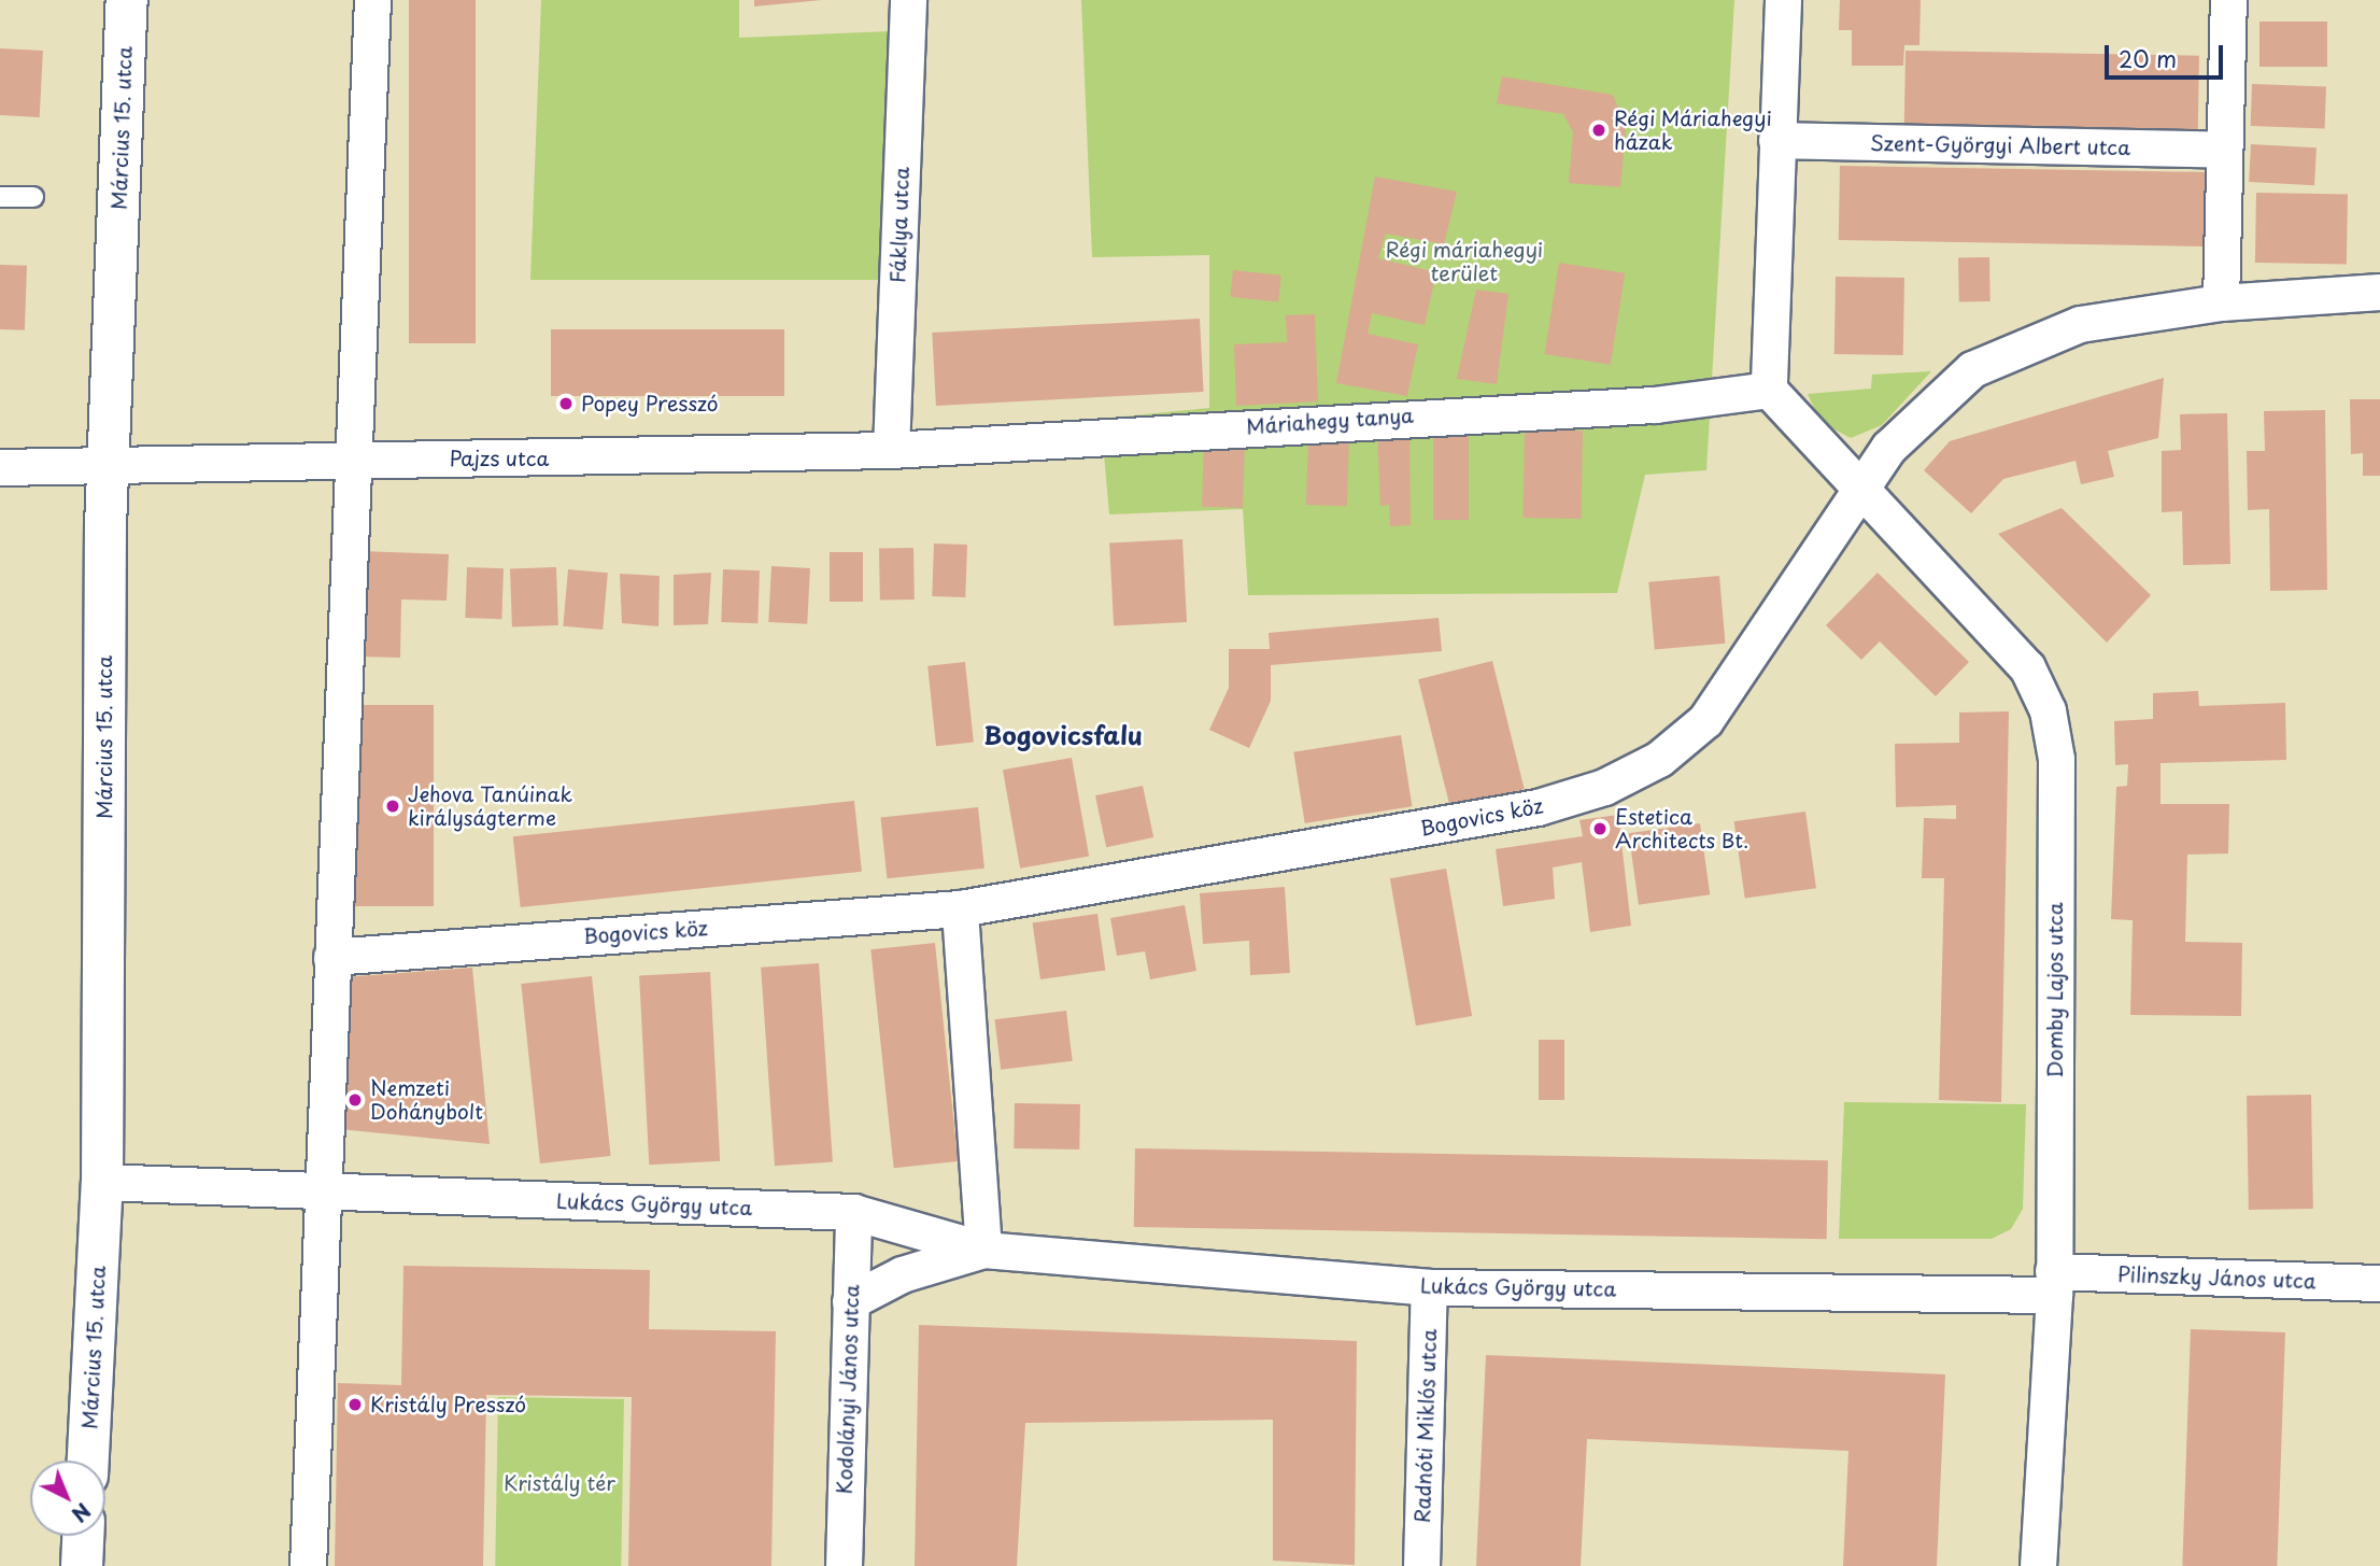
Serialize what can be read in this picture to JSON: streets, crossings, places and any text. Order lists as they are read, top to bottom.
{
  "streets": {
    "street": [
      "Március 15. utca",
      "Szent-Györgyi Albert utca",
      "Fáklya utca",
      "Máriahegy tanya",
      "Pajzs utca",
      "Bogovics köz",
      "Domby Lajos utca",
      "Lukács György utca",
      "Pilinszky János utca",
      "Kodolányi János utca",
      "Radnóti Miklós utca"
    ]
  },
  "crossings": [
    ["Március 15. utca", "Pajzs utca"],
    ["Március 15. utca", "Lukács György utca"],
    ["Fáklya utca", "Máriahegy tanya"],
    ["Fáklya utca", "Pajzs utca"],
    ["Máriahegy tanya", "Pajzs utca"],
    ["Bogovics köz", "Domby Lajos utca"],
    ["Domby Lajos utca", "Lukács György utca"],
    ["Domby Lajos utca", "Pilinszky János utca"],
    ["Lukács György utca", "Pilinszky János utca"],
    ["Lukács György utca", "Kodolányi János utca"],
    ["Lukács György utca", "Radnóti Miklós utca"]
  ],
  "districts": ["Bogovicsfalu"],
  "parks": ["Régi máriahegyi terület", "Kristály tér"],
  "places": [
    "Régi Máriahegyi házak",
    "Popey Presszó",
    "Jehova Tanúinak királyságterme",
    "Estetica Architects Bt.",
    "Nemzeti Dohánybolt",
    "Kristály Presszó"
  ],
  "scale_bar": "20 m",
  "north": "bottom right"
}
